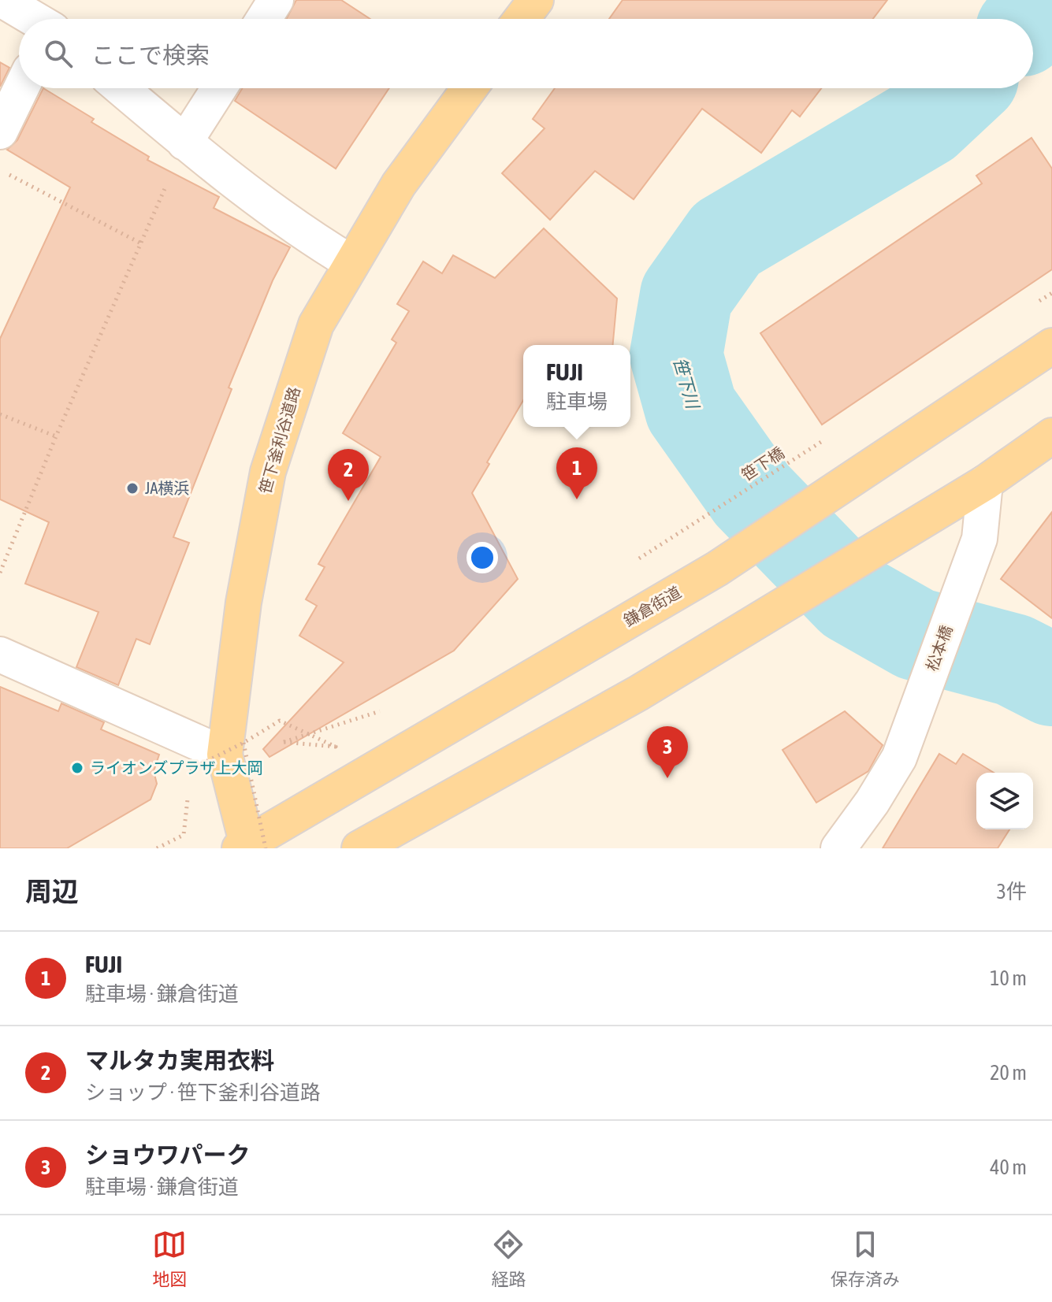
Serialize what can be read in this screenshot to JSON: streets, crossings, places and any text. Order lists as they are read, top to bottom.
{
  "streets": {
    "main road": ["笹下釜利谷道路", "鎌倉街道"],
    "street": ["松本橋"],
    "path": ["笹下橋"]
  },
  "crossings": [
    ["笹下釜利谷道路", "鎌倉街道"]
  ],
  "water": ["笹下川"],
  "places": ["JA横浜", "ライオンズプラザ上大岡"],
  "page": {
    "search": "ここで検索",
    "popup": ["FUJI", "駐車場"],
    "pins": ["1", "2", "3"],
    "heading": ["周辺", "3件"],
    "list": [
      {
        "mark": "1",
        "name": "FUJI",
        "note": "駐車場 · 鎌倉街道",
        "value": "10 m"
      },
      {
        "mark": "2",
        "name": "マルタカ実用衣料",
        "note": "ショップ · 笹下釜利谷道路",
        "value": "20 m"
      },
      {
        "mark": "3",
        "name": "ショウワパーク",
        "note": "駐車場 · 鎌倉街道",
        "value": "40 m"
      }
    ],
    "nav": ["地図", "経路", "保存済み"]
  }
}
